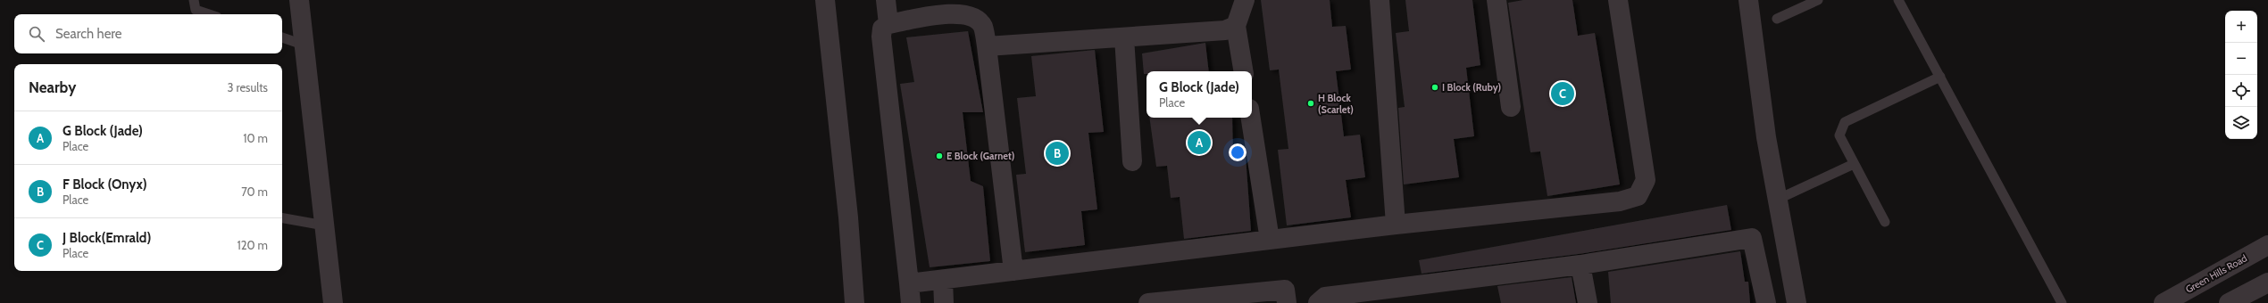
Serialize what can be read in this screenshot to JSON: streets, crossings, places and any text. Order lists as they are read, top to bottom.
{
  "streets": {
    "street": ["Green Hills Road"]
  },
  "places": ["I Block (Ruby)", "H Block (Scarlet)", "E Block (Garnet)"],
  "page": {
    "map_buttons": ["+", "−"],
    "search": "Search here",
    "heading": ["Nearby", "3 results"],
    "popup": ["G Block (Jade)", "Place"],
    "pins": ["C", "A", "B"],
    "list": [
      {
        "mark": "A",
        "name": "G Block (Jade)",
        "note": "Place",
        "value": "10 m"
      },
      {
        "mark": "B",
        "name": "F Block (Onyx)",
        "note": "Place",
        "value": "70 m"
      },
      {
        "mark": "C",
        "name": "J Block(Emrald)",
        "note": "Place",
        "value": "120 m"
      }
    ]
  }
}
